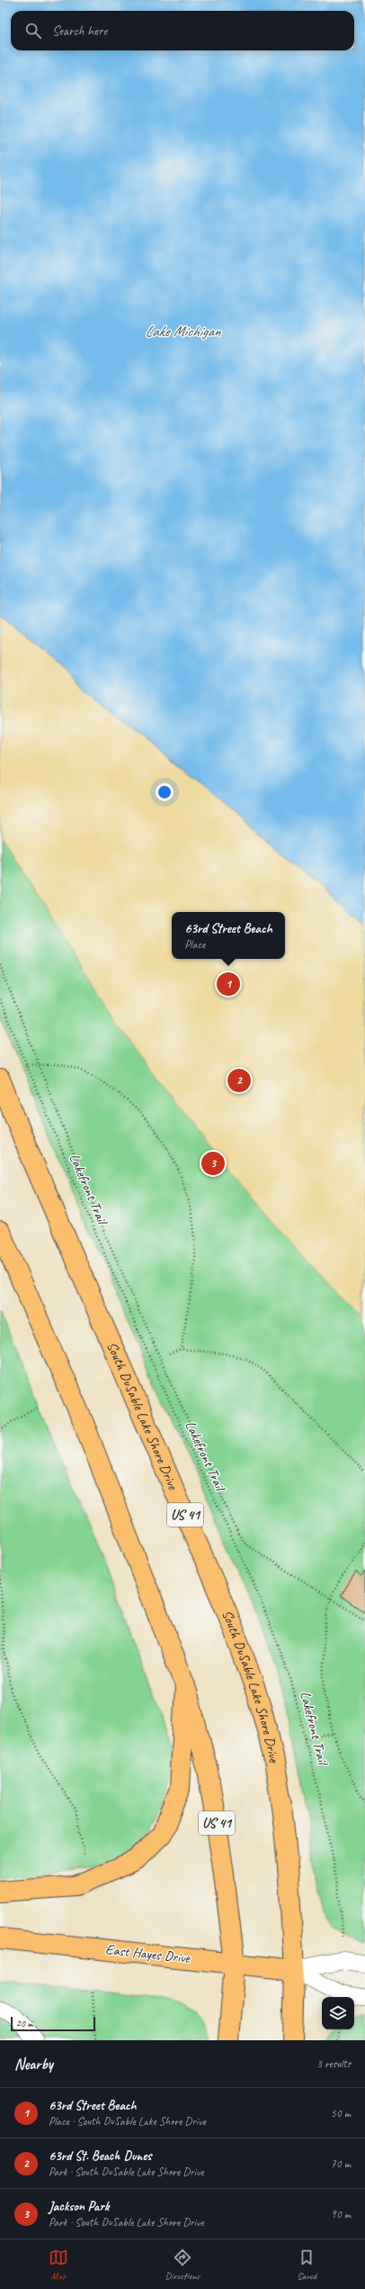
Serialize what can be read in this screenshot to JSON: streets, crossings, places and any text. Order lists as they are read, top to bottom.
{
  "streets": {
    "main road": ["South DuSable Lake Shore Drive", "US 41", "East Hayes Drive"],
    "path": ["Lakefront Trail"]
  },
  "crossings": [
    ["South DuSable Lake Shore Drive", "US 41"],
    ["South DuSable Lake Shore Drive", "East Hayes Drive"],
    ["US 41", "East Hayes Drive"]
  ],
  "water": ["Lake Michigan"],
  "scale_bar": "20 m",
  "page": {
    "search": "Search here",
    "popup": ["63rd Street Beach", "Place"],
    "pins": ["1", "2", "3"],
    "scale": "20 m",
    "heading": ["Nearby", "3 results"],
    "list": [
      {
        "mark": "1",
        "name": "63rd Street Beach",
        "note": "Place · South DuSable Lake Shore Drive",
        "value": "50 m"
      },
      {
        "mark": "2",
        "name": "63rd St. Beach Dunes",
        "note": "Park · South DuSable Lake Shore Drive",
        "value": "70 m"
      },
      {
        "mark": "3",
        "name": "Jackson Park",
        "note": "Park · South DuSable Lake Shore Drive",
        "value": "90 m"
      }
    ],
    "nav": ["Map", "Directions", "Saved"]
  }
}
